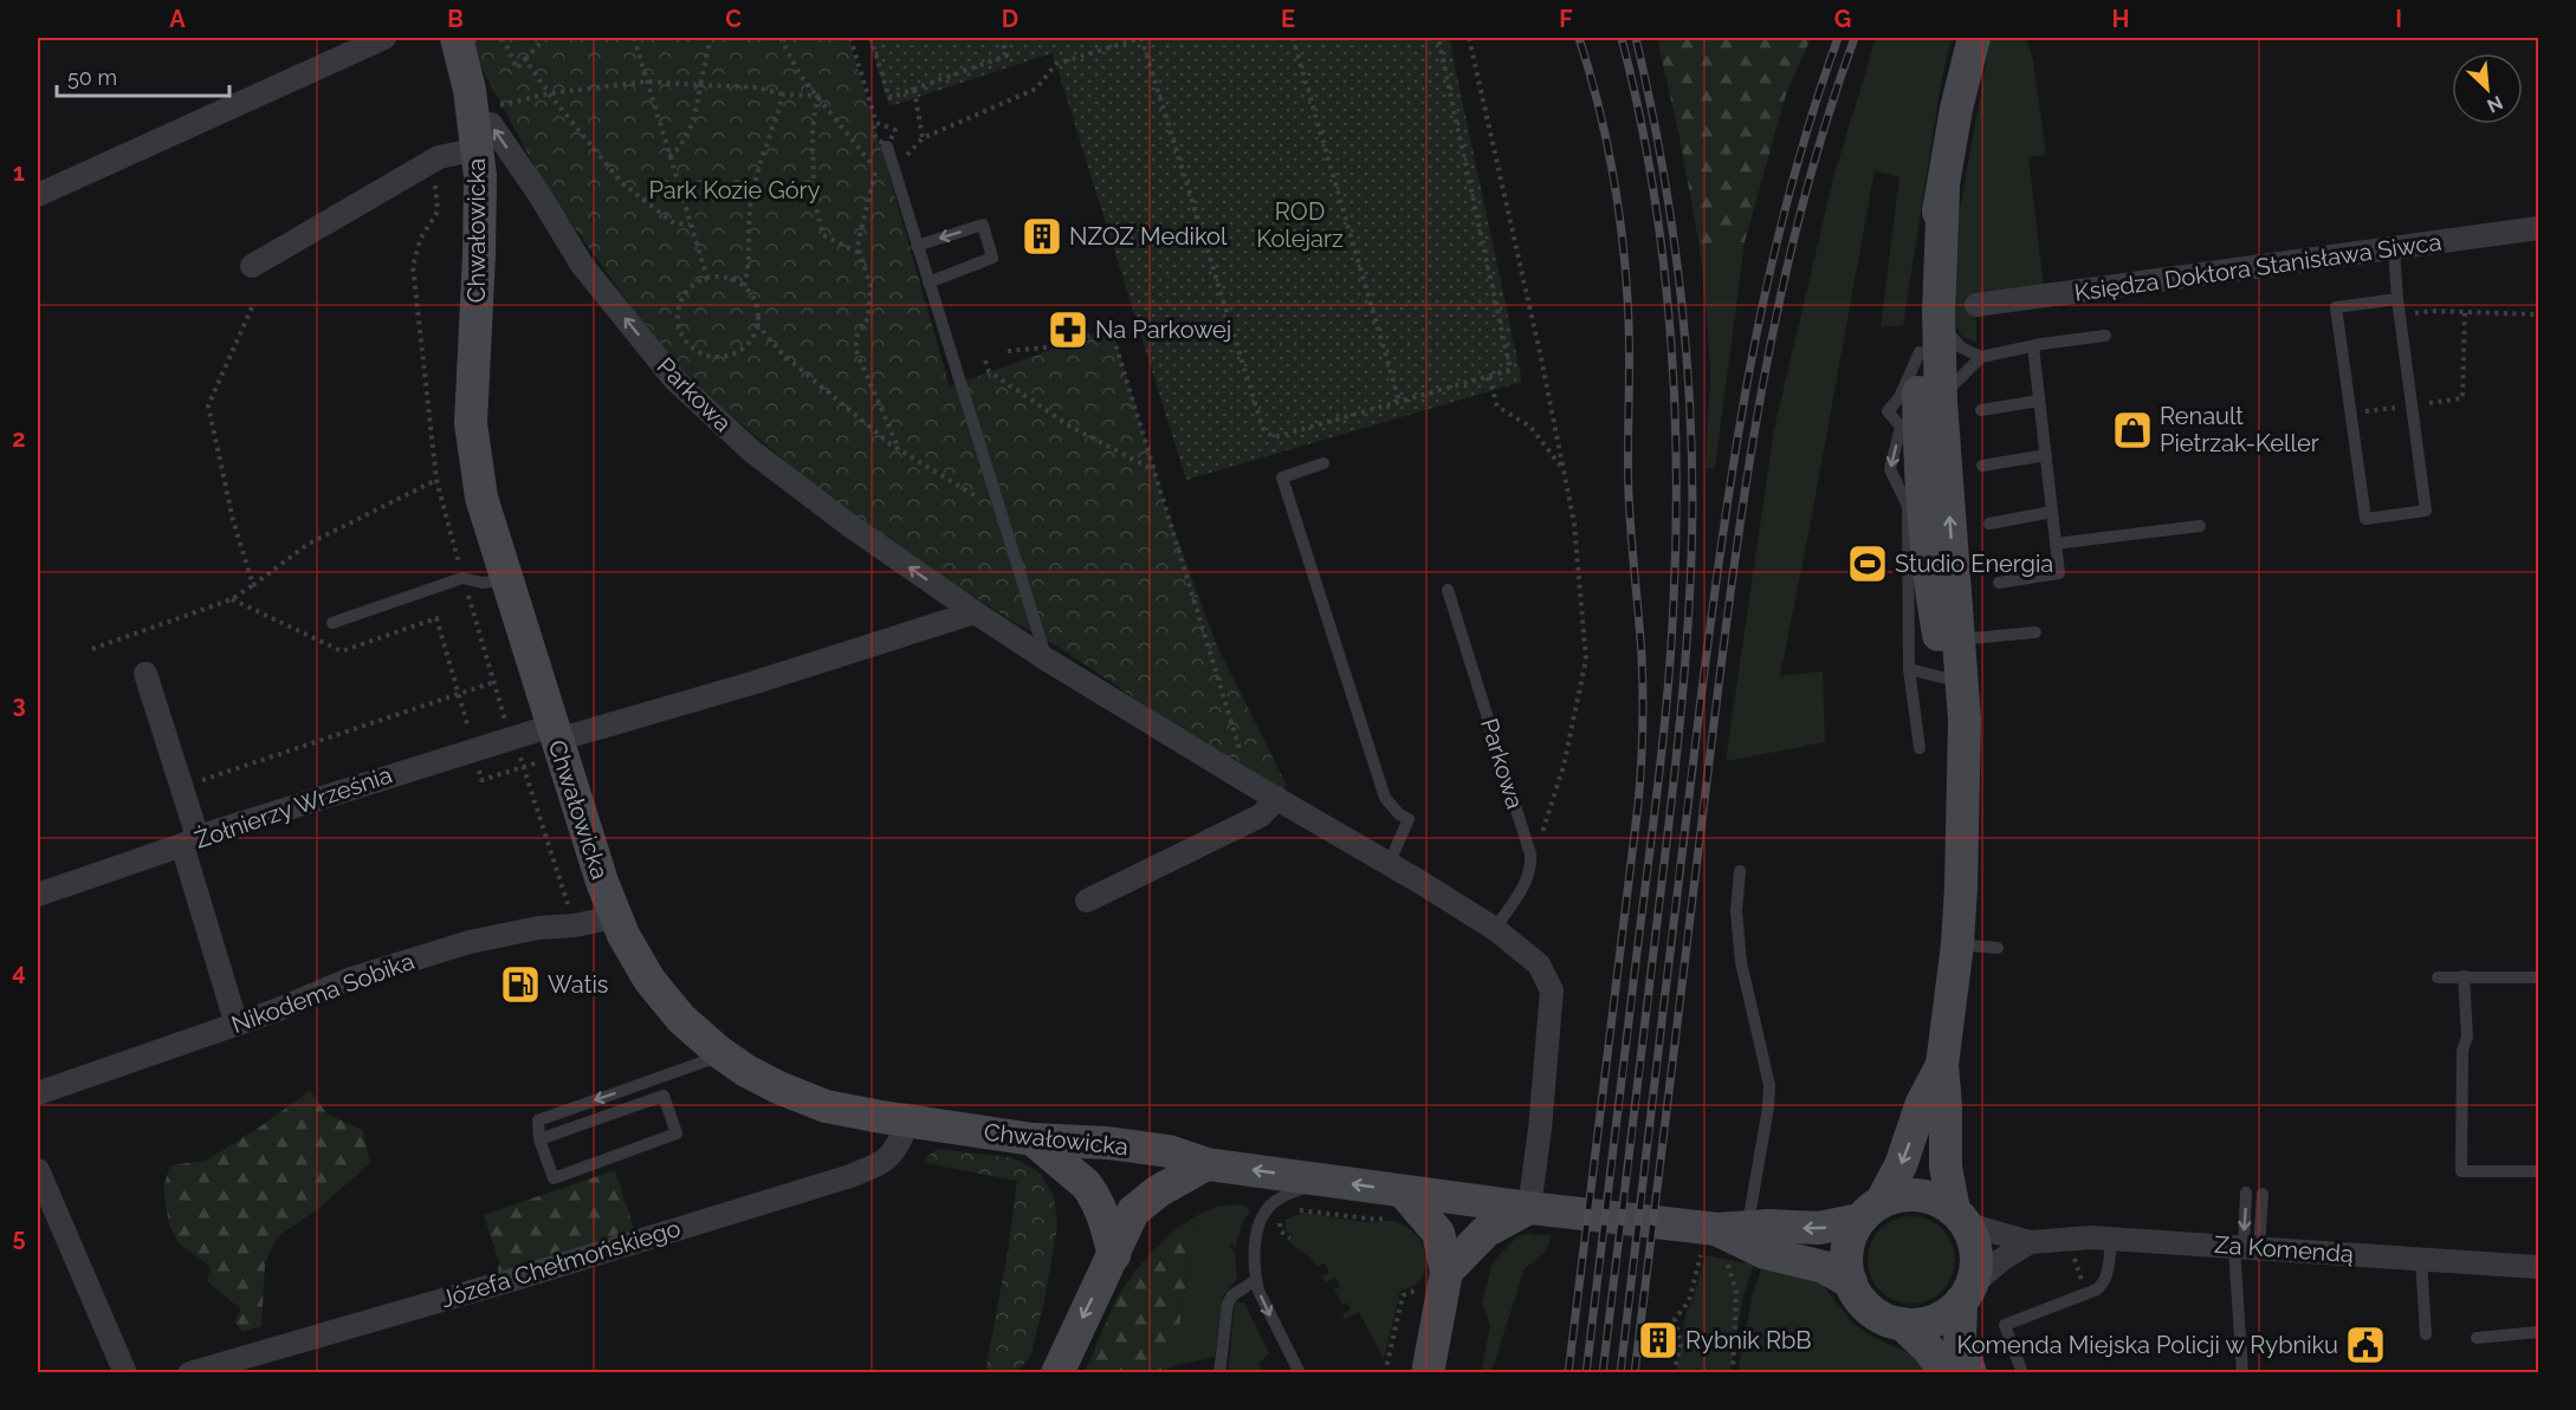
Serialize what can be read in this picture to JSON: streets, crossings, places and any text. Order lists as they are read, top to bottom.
{
  "streets": {
    "main road": ["Chwałowicka"],
    "street": [
      "Księdza Doktora Stanisława Siwca",
      "Parkowa",
      "Żołnierzy Września",
      "Nikodema Sobika",
      "Za Komendą",
      "Józefa Chełmońskiego"
    ]
  },
  "crossings": [
    ["Chwałowicka", "Parkowa"],
    ["Chwałowicka", "Żołnierzy Września"],
    ["Chwałowicka", "Nikodema Sobika"],
    ["Chwałowicka", "Józefa Chełmońskiego"]
  ],
  "one_way": ["Parkowa"],
  "parks": ["Park Kozie Góry", "ROD Kolejarz"],
  "places": {
    "building": ["NZOZ Medikol", "Rybnik RbB"],
    "pharmacy": ["Na Parkowej"],
    "shop": ["Renault Pietrzak-Keller"],
    "sports": ["Studio Energia"],
    "fuel station": ["Watis"],
    "public building": ["Komenda Miejska Policji w Rybniku"]
  },
  "scale_bar": "50 m",
  "north": "bottom right",
  "grid": {
    "columns": [
      "A",
      "B",
      "C",
      "D",
      "E",
      "F",
      "G",
      "H",
      "I"
    ],
    "rows": [
      "1",
      "2",
      "3",
      "4",
      "5"
    ]
  }
}
